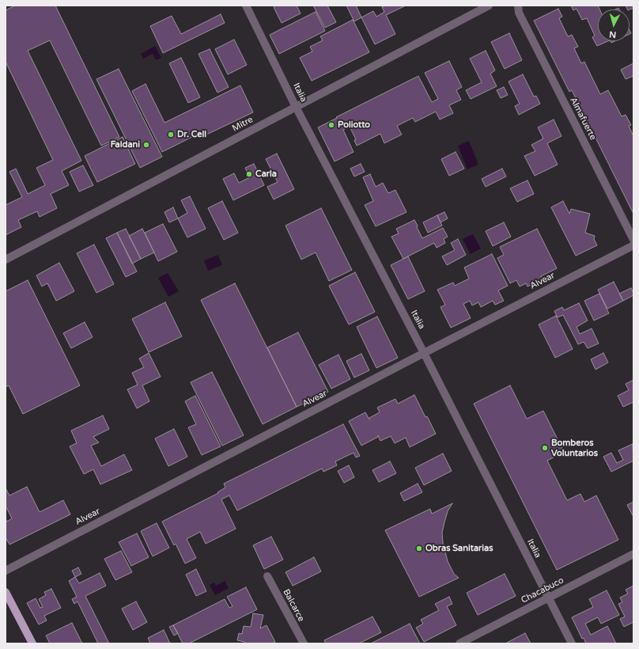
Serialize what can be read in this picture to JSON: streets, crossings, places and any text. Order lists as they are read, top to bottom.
{
  "streets": {
    "street": [
      "Italia",
      "Almafuerte",
      "Mitre",
      "Alvear",
      "Chacabuco",
      "Balcarce"
    ]
  },
  "crossings": [
    ["Italia", "Mitre"],
    ["Italia", "Alvear"],
    ["Italia", "Chacabuco"]
  ],
  "places": [
    "Poliotto",
    "Dr. Cell",
    "Faldani",
    "Carla",
    "Bomberos Voluntarios",
    "Obras Sanitarias"
  ],
  "north": "bottom"
}
